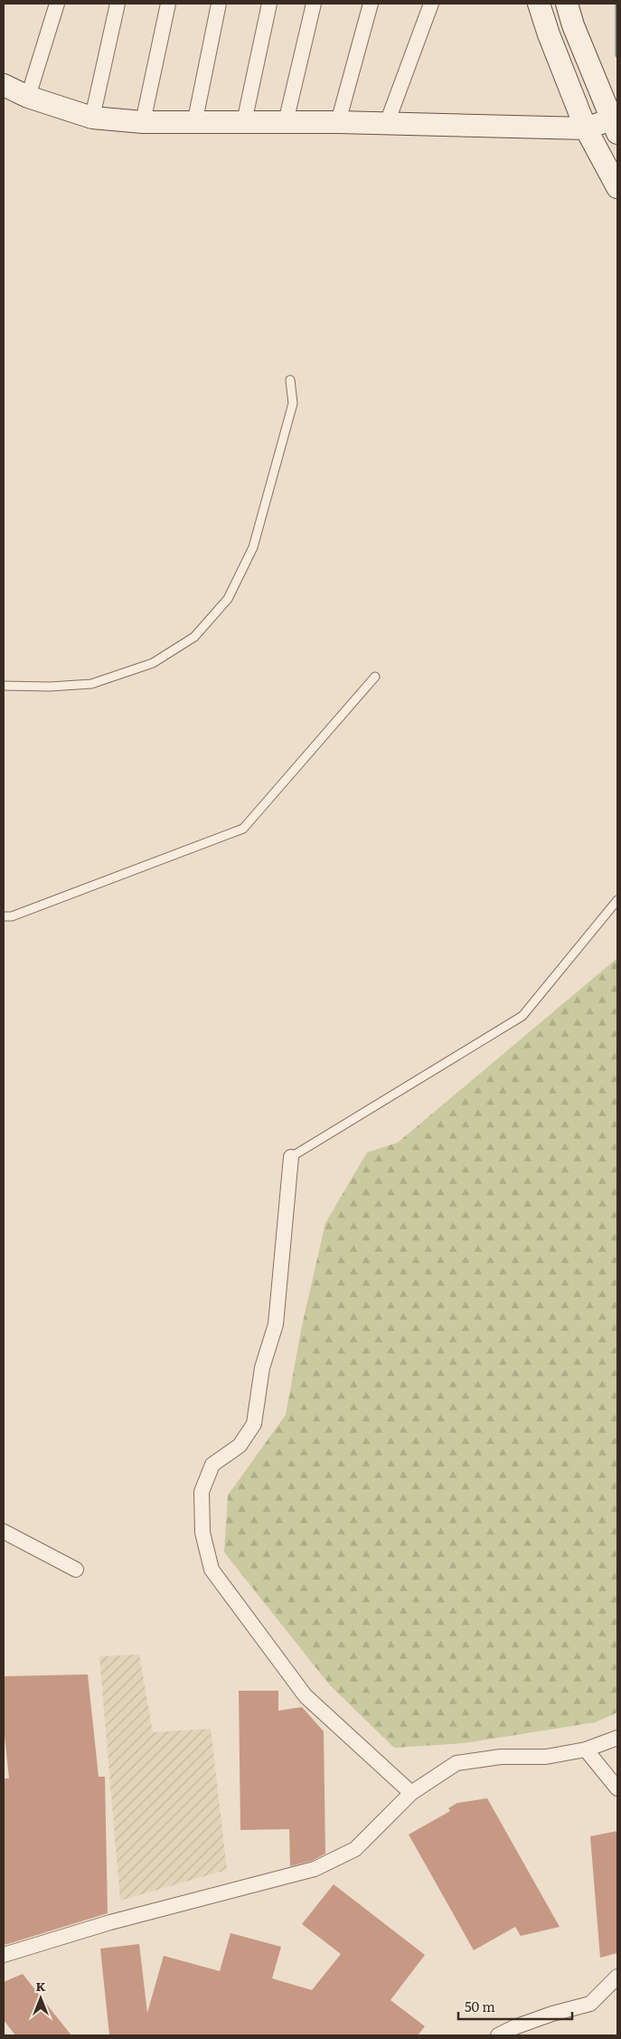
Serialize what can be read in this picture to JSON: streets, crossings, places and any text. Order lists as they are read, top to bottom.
{
  "scale_bar": "50 m",
  "north": "top"
}
